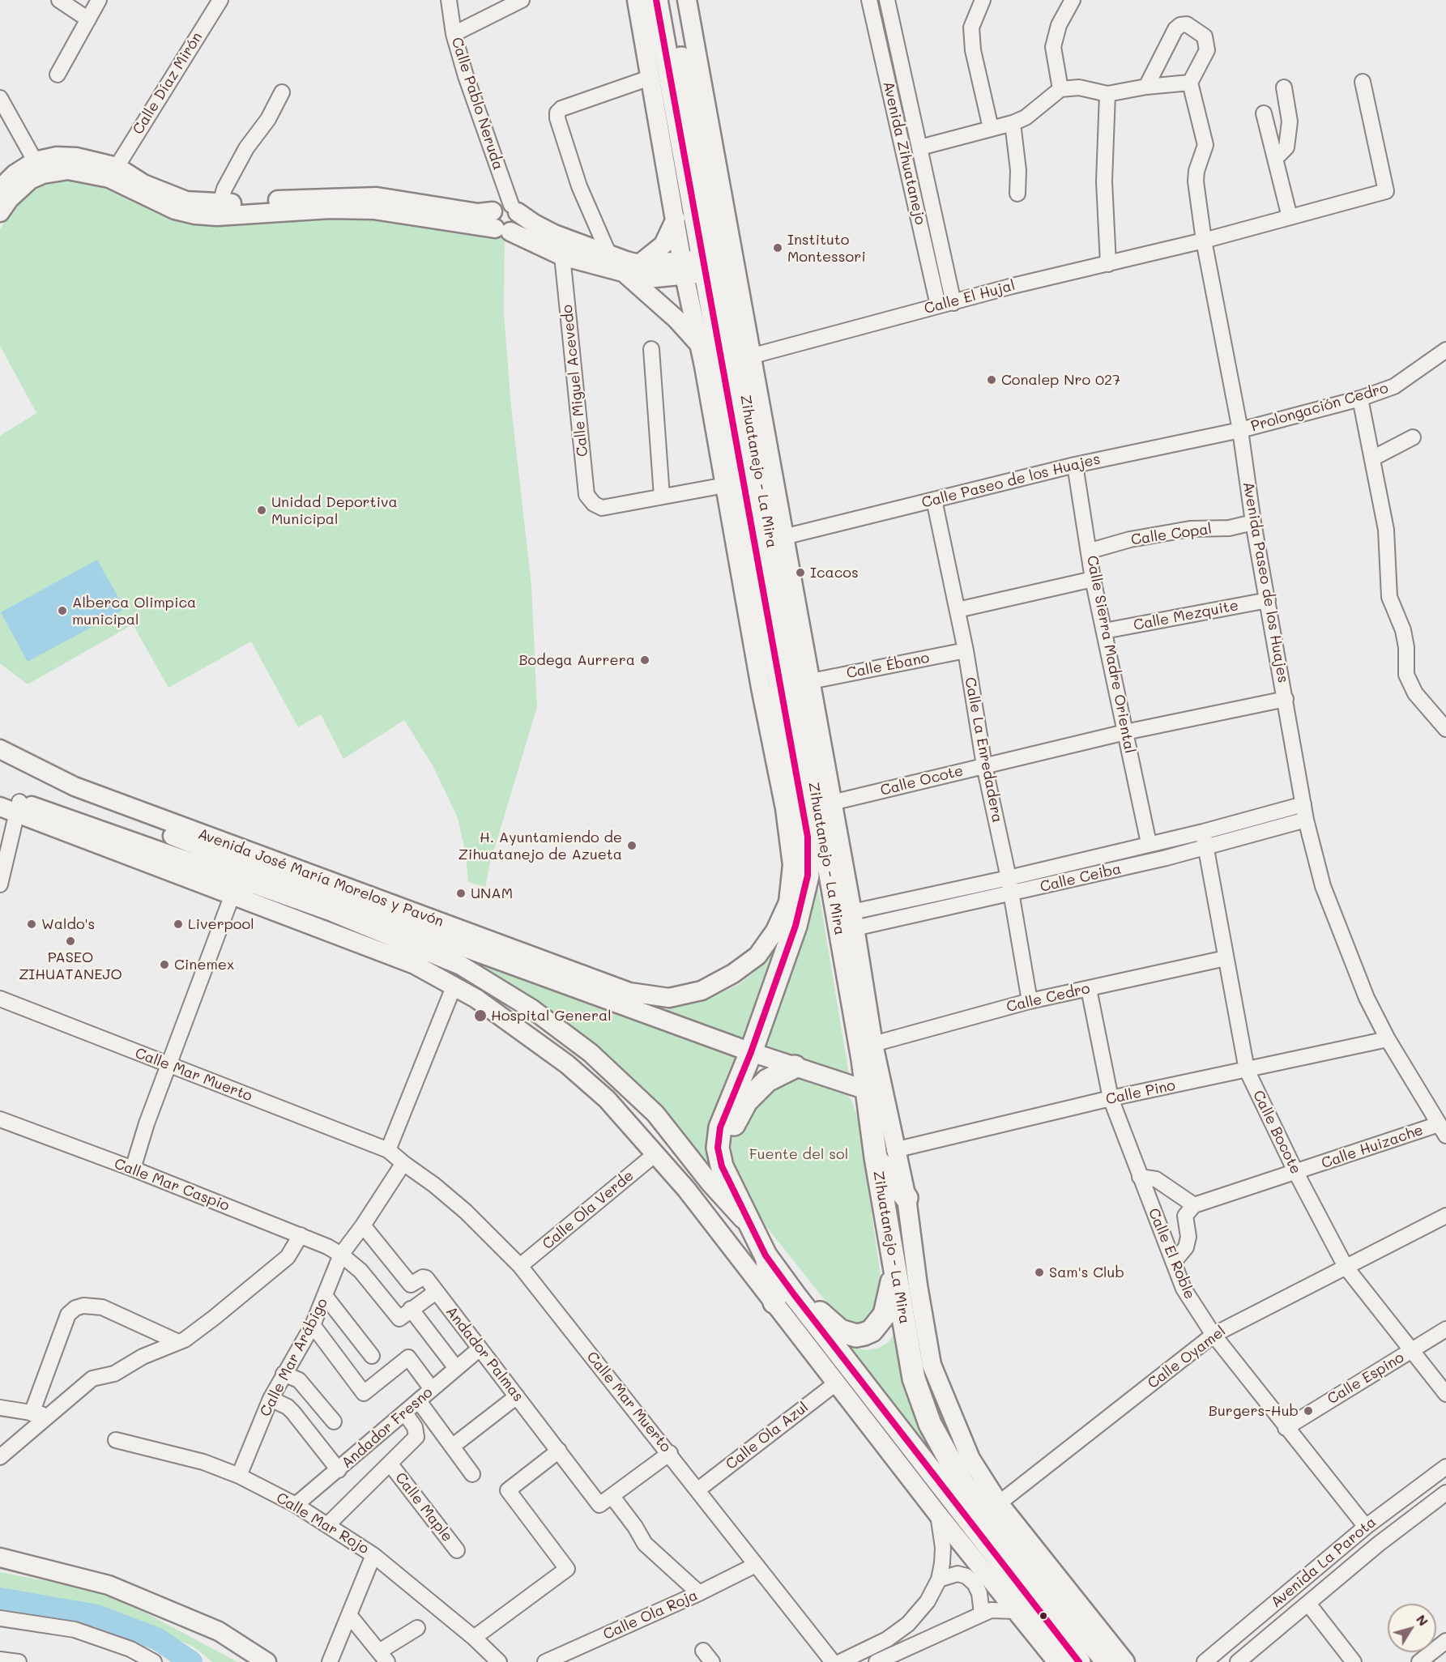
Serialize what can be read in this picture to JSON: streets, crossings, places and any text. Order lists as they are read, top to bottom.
{
  "streets": {
    "highway": ["Zihuatanejo - La Mira"],
    "main road": ["Avenida José María Morelos y Pavón"],
    "street": [
      "Calle Díaz Mirón",
      "Calle Pablo Neruda",
      "Avenida Zihuatanejo",
      "Calle El Hujal",
      "Calle Miguel Acevedo",
      "Prolongación Cedro",
      "Calle Paseo de los Huajes",
      "Calle Copal",
      "Avenida Paseo de los Huajes",
      "Calle Mezquite",
      "Calle Sierra Madre Oriental",
      "Calle Ébano",
      "Calle La Enredadera",
      "Calle Ocote",
      "Calle Ceiba",
      "Calle Cedro",
      "Calle Mar Muerto",
      "Calle Pino",
      "Calle Bocote",
      "Calle Huizache",
      "Calle Mar Caspio",
      "Calle Ola Verde",
      "Calle El Roble",
      "Andador Palmas",
      "Calle Mar Arábigo",
      "Calle Oyamel",
      "Calle Espino",
      "Andador Fresno",
      "Calle Ola Azul",
      "Calle Maple",
      "Calle Mar Rojo",
      "Avenida La Parota",
      "Calle Ola Roja"
    ]
  },
  "crossings": [
    ["Avenida Zihuatanejo", "Calle El Hujal"],
    ["Calle El Hujal", "Zihuatanejo - La Mira"],
    ["Calle El Hujal", "Avenida Paseo de los Huajes"],
    ["Calle El Hujal", "Avenida José María Morelos y Pavón"],
    ["Prolongación Cedro", "Calle Paseo de los Huajes"],
    ["Prolongación Cedro", "Avenida Paseo de los Huajes"],
    ["Zihuatanejo - La Mira", "Avenida José María Morelos y Pavón"],
    ["Zihuatanejo - La Mira", "Calle Cedro"],
    ["Zihuatanejo - La Mira", "Calle Pino"],
    ["Calle Paseo de los Huajes", "Avenida Paseo de los Huajes"],
    ["Calle Paseo de los Huajes", "Calle Sierra Madre Oriental"],
    ["Calle Paseo de los Huajes", "Calle La Enredadera"],
    ["Calle Copal", "Avenida Paseo de los Huajes"],
    ["Calle Copal", "Calle Sierra Madre Oriental"],
    ["Avenida Paseo de los Huajes", "Calle Mezquite"],
    ["Avenida Paseo de los Huajes", "Calle Ocote"],
    ["Avenida Paseo de los Huajes", "Calle Ceiba"],
    ["Avenida Paseo de los Huajes", "Calle Pino"],
    ["Avenida Paseo de los Huajes", "Calle Huizache"],
    ["Calle Mezquite", "Calle Sierra Madre Oriental"],
    ["Calle Sierra Madre Oriental", "Calle Ocote"],
    ["Calle Sierra Madre Oriental", "Calle Ceiba"],
    ["Calle Ébano", "Calle La Enredadera"],
    ["Calle La Enredadera", "Calle Ocote"],
    ["Calle La Enredadera", "Calle Ceiba"],
    ["Calle La Enredadera", "Calle Cedro"],
    ["Avenida José María Morelos y Pavón", "Calle Ola Verde"],
    ["Avenida José María Morelos y Pavón", "Calle Ola Azul"],
    ["Calle Ceiba", "Calle Bocote"],
    ["Calle Cedro", "Calle Bocote"],
    ["Calle Cedro", "Calle El Roble"],
    ["Calle Mar Muerto", "Calle Ola Verde"],
    ["Calle Mar Muerto", "Calle Mar Arábigo"],
    ["Calle Mar Muerto", "Calle Ola Azul"],
    ["Calle Mar Muerto", "Calle Ola Roja"],
    ["Calle Pino", "Calle Bocote"],
    ["Calle Pino", "Calle El Roble"],
    ["Calle Bocote", "Calle Huizache"],
    ["Calle Bocote", "Calle Oyamel"],
    ["Calle Bocote", "Calle Espino"],
    ["Calle Mar Caspio", "Calle Mar Arábigo"],
    ["Calle Mar Caspio", "Andador Fresno"],
    ["Calle El Roble", "Calle Oyamel"],
    ["Calle El Roble", "Calle Espino"],
    ["Calle El Roble", "Avenida La Parota"],
    ["Andador Palmas", "Calle Mar Arábigo"],
    ["Andador Palmas", "Andador Fresno"],
    ["Calle Mar Arábigo", "Calle Mar Rojo"],
    ["Andador Fresno", "Calle Mar Rojo"]
  ],
  "parks": ["Fuente del sol"],
  "places": [
    "Instituto Montessori",
    "Conalep Nro 027",
    "Unidad Deportiva Municipal",
    "Icacos",
    "Alberca Olimpica municipal",
    "Bodega Aurrera",
    "H. Ayuntamiendo de Zihuatanejo de Azueta",
    "UNAM",
    "Waldo's",
    "Liverpool",
    "PASEO ZIHUATANEJO",
    "Cinemex",
    "Hospital General",
    "Sam's Club",
    "Burgers-Hub"
  ],
  "north": "top right"
}
